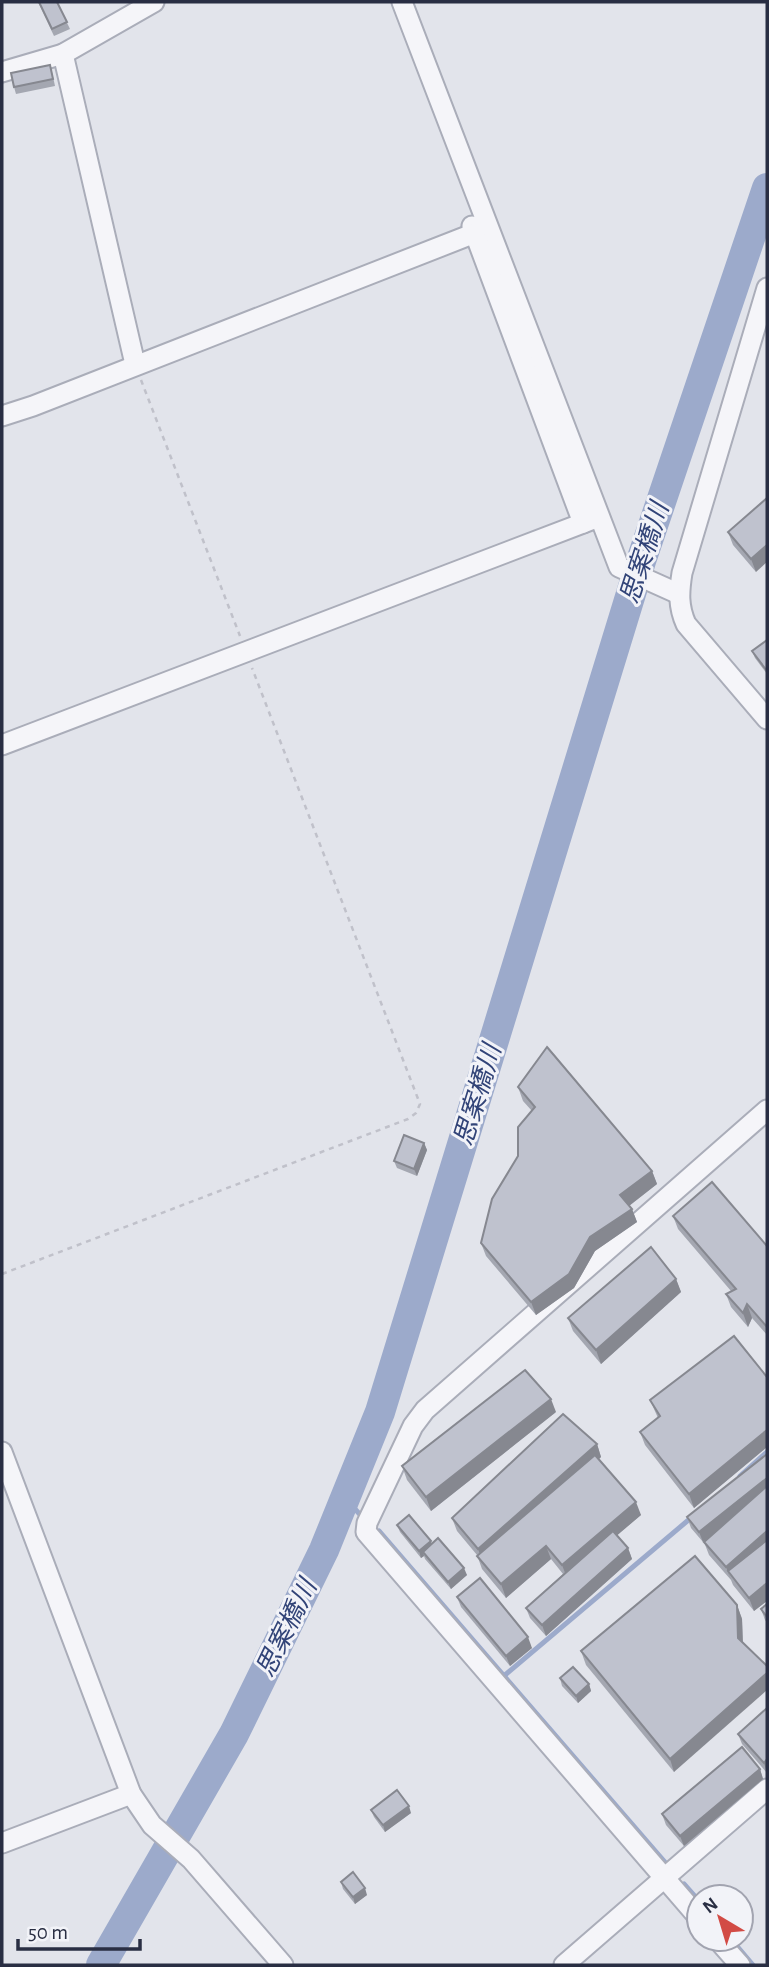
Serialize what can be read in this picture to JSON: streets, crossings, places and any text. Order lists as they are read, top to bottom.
{
  "water": ["思案橋川"],
  "scale_bar": "50 m",
  "north": "top left"
}
